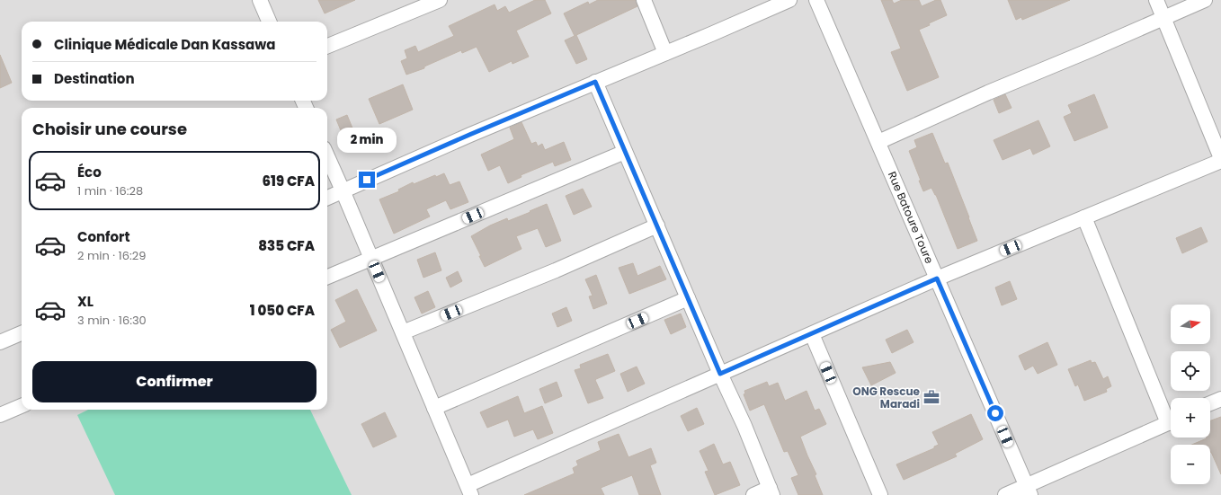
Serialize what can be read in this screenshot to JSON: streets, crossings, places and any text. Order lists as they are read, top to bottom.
{
  "streets": {
    "street": ["Rue Batoure Toure"]
  },
  "places": {
    "office": ["ONG Rescue Maradi"]
  },
  "north": "right",
  "page": {
    "banner": ["Clinique Médicale Dan Kassawa", "Destination"],
    "heading": "Choisir une course",
    "bubble": "2 min",
    "list": [
      {
        "name": "Éco",
        "note": "1 min · 16:28",
        "value": "619 CFA"
      },
      {
        "name": "Confort",
        "note": "2 min · 16:29",
        "value": "835 CFA"
      },
      {
        "name": "XL",
        "note": "3 min · 16:30",
        "value": "1 050 CFA"
      }
    ],
    "map_buttons": ["+", "−"],
    "buttons": "Confirmer"
  }
}
